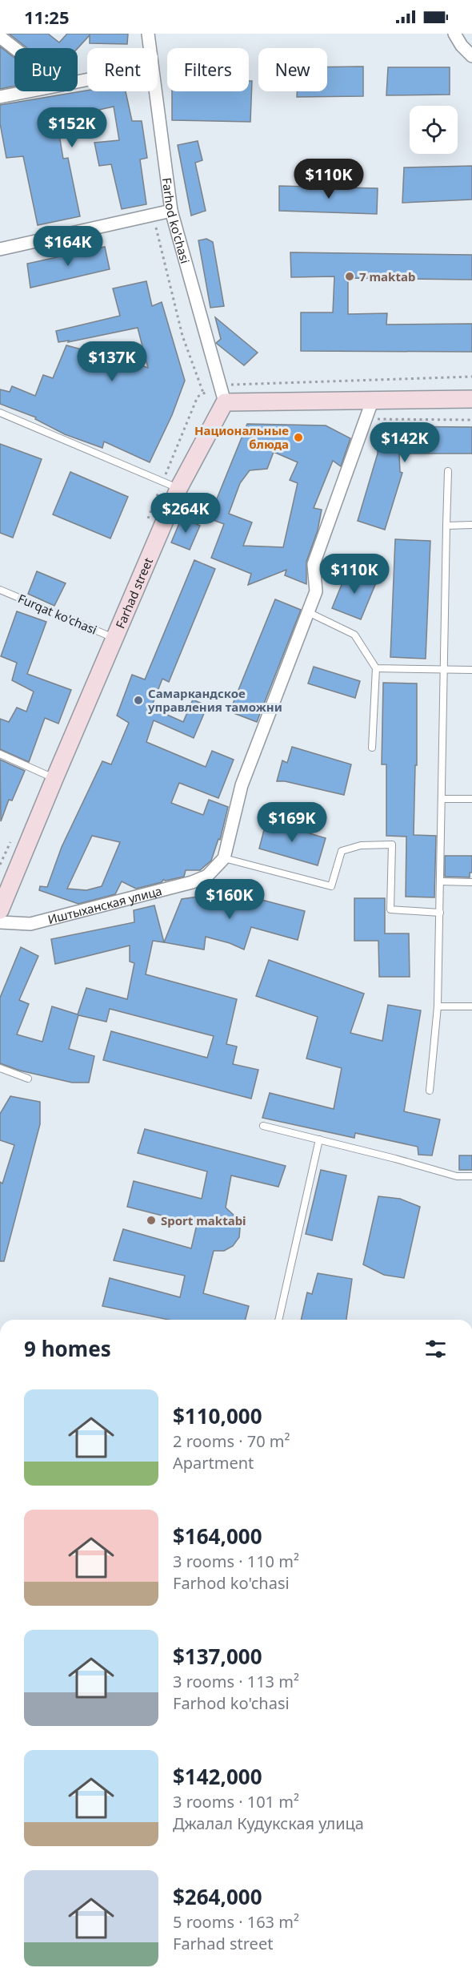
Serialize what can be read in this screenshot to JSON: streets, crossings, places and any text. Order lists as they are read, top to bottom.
{
  "streets": {
    "street": ["Farhod ko'chasi", "Farhad street", "Иштыханская улица"],
    "lane": ["Furqat ko'chasi"]
  },
  "crossings": [
    ["Farhod ko'chasi", "Farhad street"],
    ["Farhad street", "Furqat ko'chasi"]
  ],
  "places": [
    "7 maktab",
    "Национальные блюда",
    "Самаркандское управления таможни",
    "Sport maktabi"
  ],
  "page": {
    "status": "11:25",
    "chip": [
      "Buy",
      "Rent",
      "Filters",
      "New"
    ],
    "price": [
      "$152K",
      "$110K",
      "$164K",
      "$137K",
      "$142K",
      "$264K",
      "$110K",
      "$169K",
      "$160K"
    ],
    "heading": "9 homes",
    "list": [
      {
        "name": "$110,000",
        "note": "2 rooms · 70 m² · Apartment"
      },
      {
        "name": "$164,000",
        "note": "3 rooms · 110 m² · Farhod ko'chasi"
      },
      {
        "name": "$137,000",
        "note": "3 rooms · 113 m² · Farhod ko'chasi"
      },
      {
        "name": "$142,000",
        "note": "3 rooms · 101 m² · Джалал Кудукская улица"
      },
      {
        "name": "$264,000",
        "note": "5 rooms · 163 m² · Farhad street"
      }
    ]
  }
}
